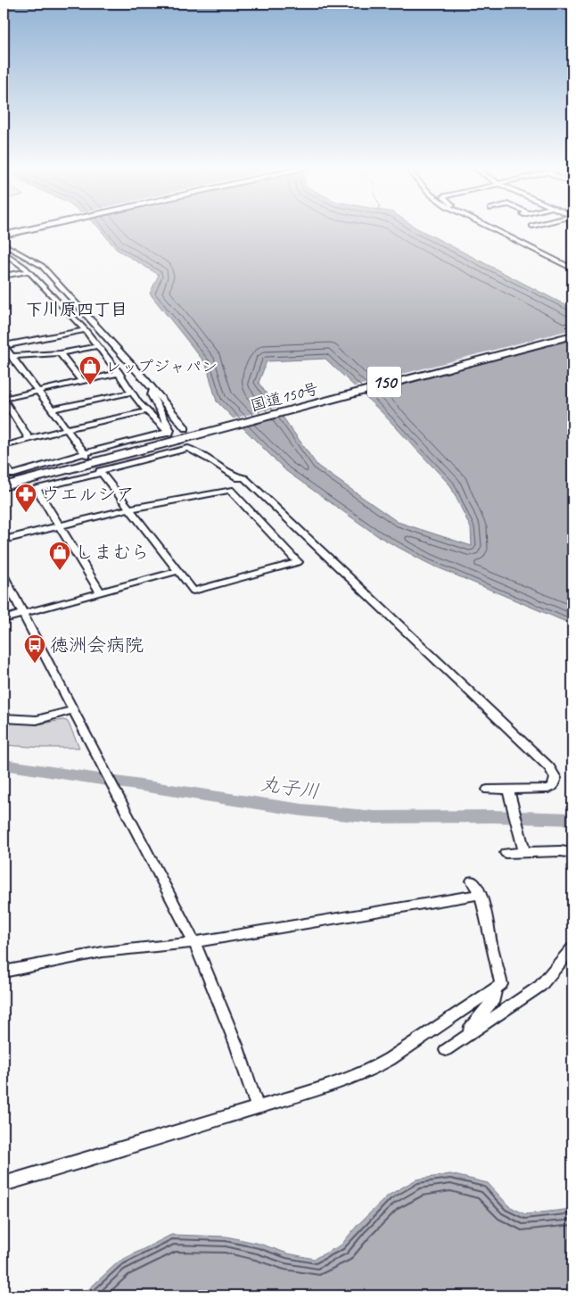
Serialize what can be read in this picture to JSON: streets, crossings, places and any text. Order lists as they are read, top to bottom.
{
  "streets": {
    "highway": ["150", "国道150号"]
  },
  "districts": ["下川原四丁目"],
  "water": ["丸子川"],
  "places": {
    "shop": ["レップジャパン", "しまむら"],
    "pharmacy": ["ウエルシア"],
    "bus stop": ["徳洲会病院"]
  }
}
